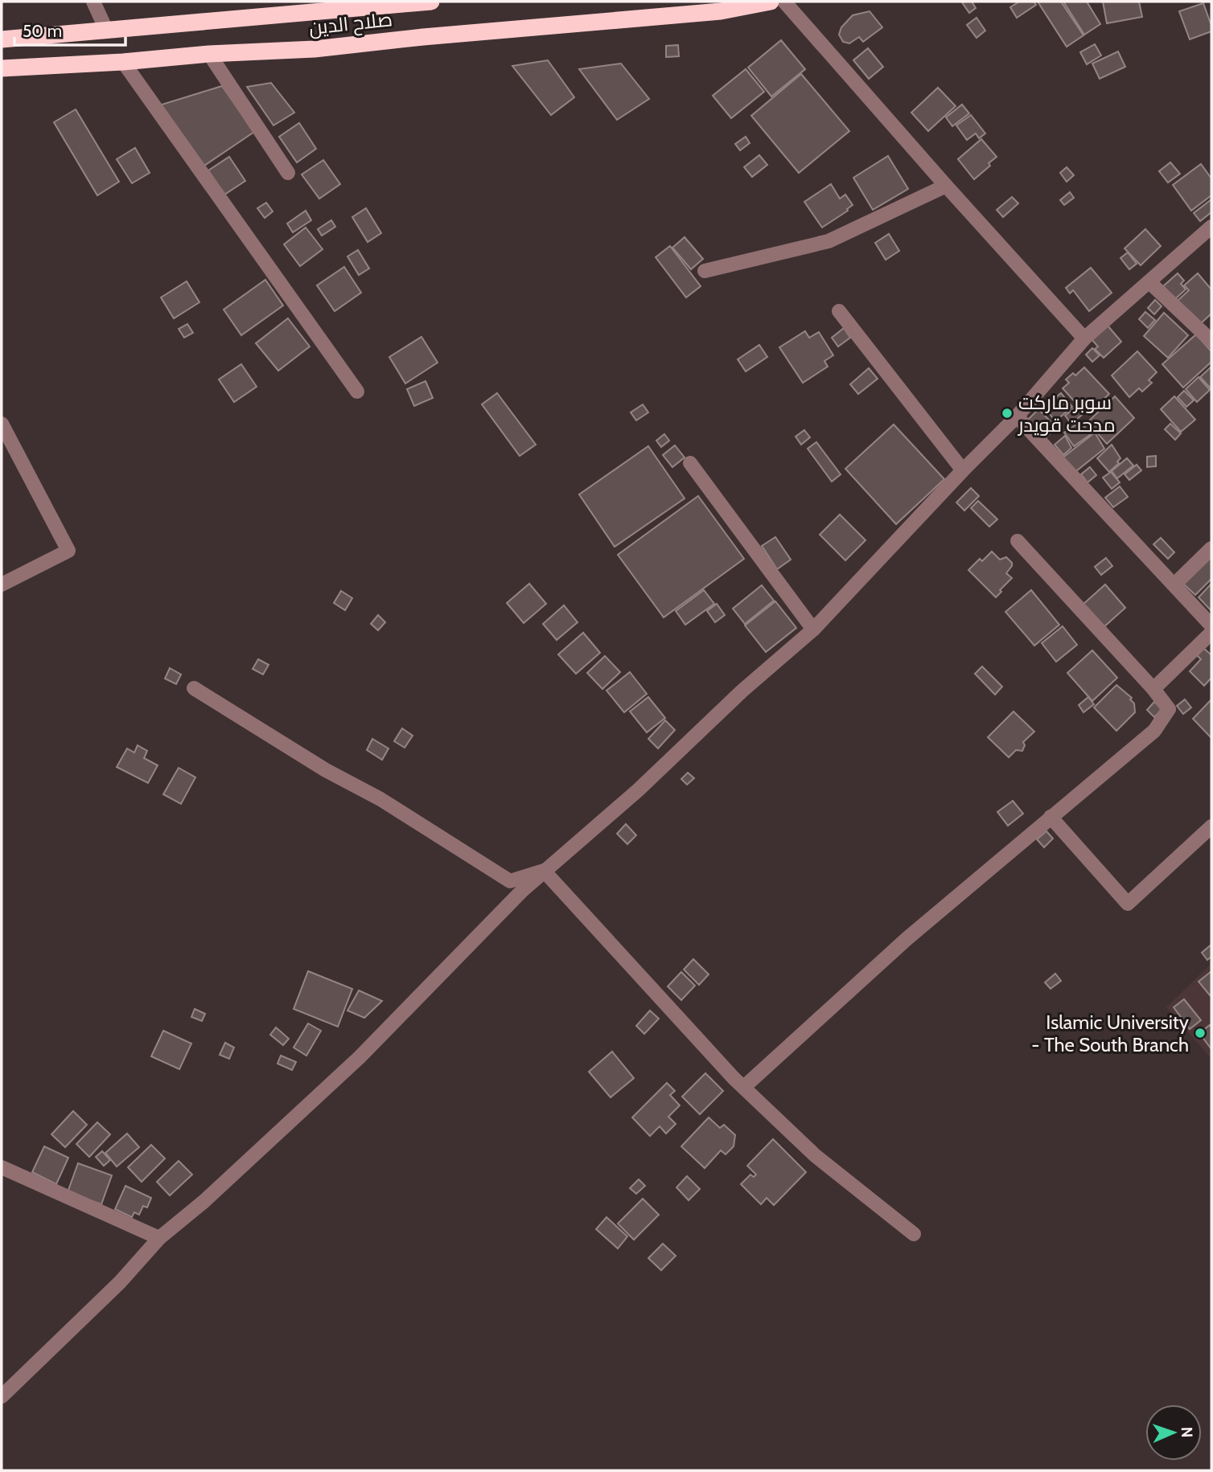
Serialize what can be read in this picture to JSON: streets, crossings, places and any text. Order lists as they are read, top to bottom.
{
  "streets": {
    "highway": ["صلاح الدين"]
  },
  "places": ["سوبر ماركت مدحت قويدر", "Islamic University - The South Branch"],
  "scale_bar": "50 m",
  "north": "right"
}
